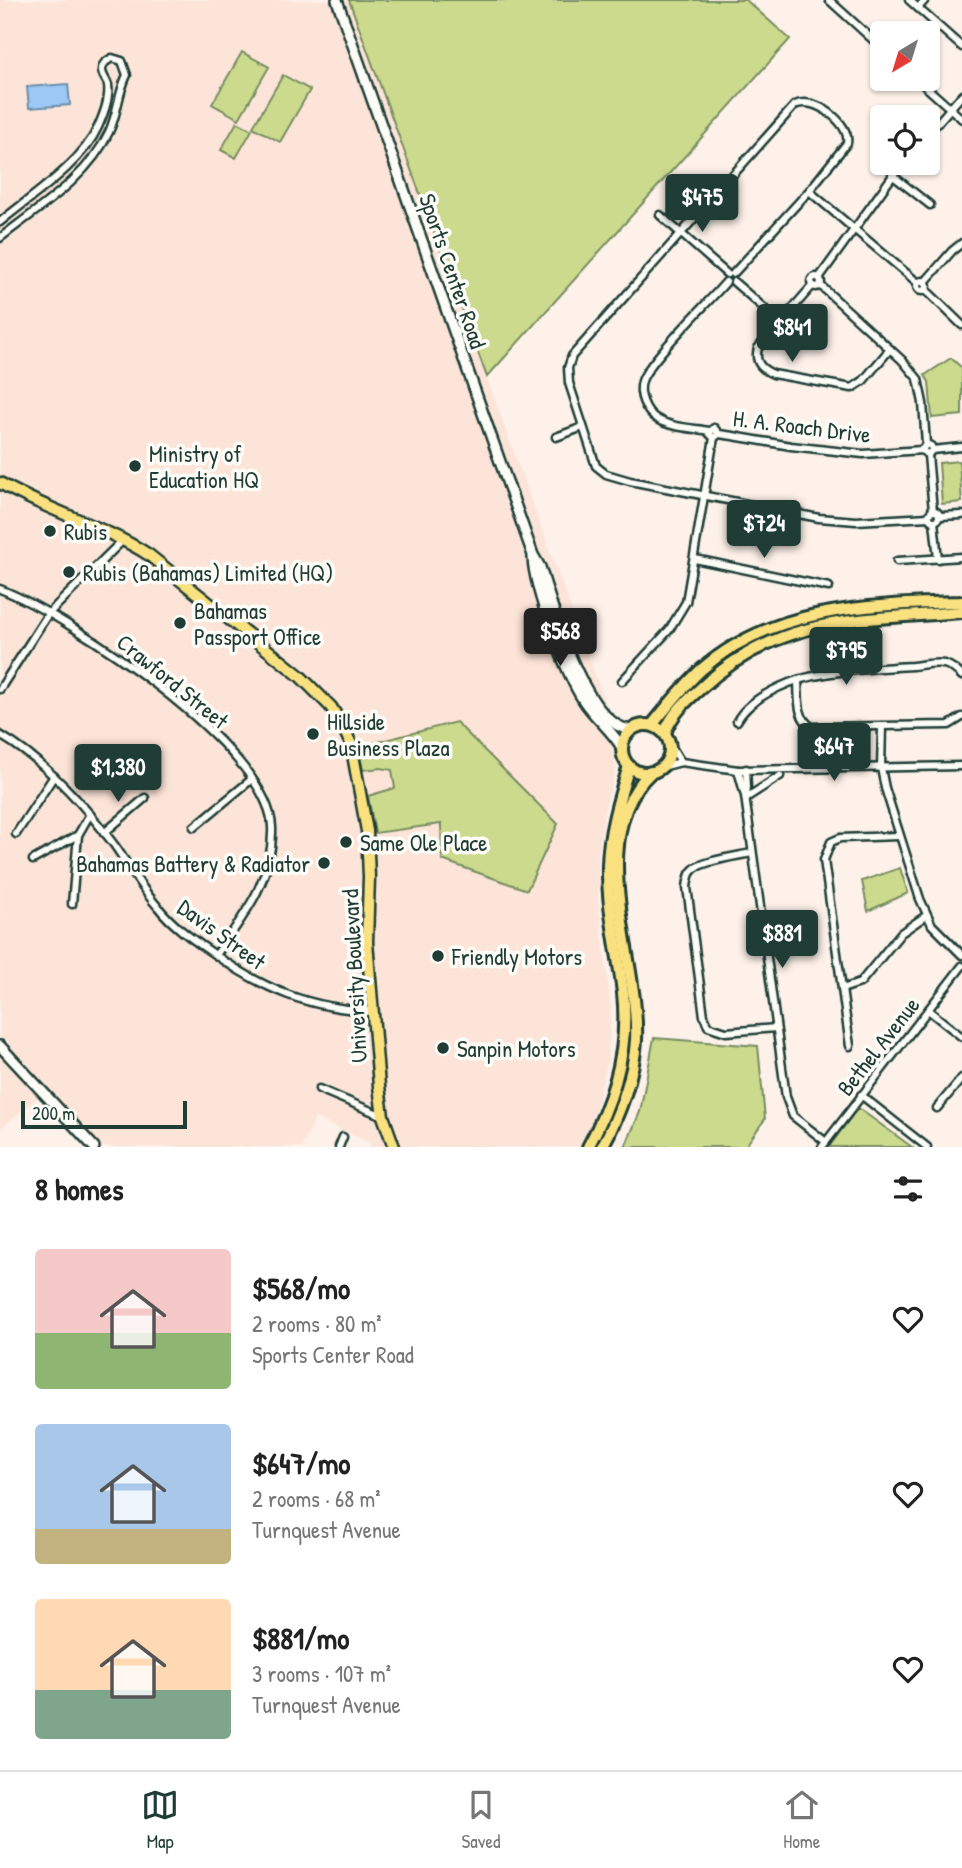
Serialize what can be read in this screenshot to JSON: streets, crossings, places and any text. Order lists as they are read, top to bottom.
{
  "streets": {
    "main road": ["Sports Center Road", "University Boulevard"],
    "street": [
      "H. A. Roach Drive",
      "Crawford Street",
      "Davis Street",
      "Bethel Avenue"
    ]
  },
  "crossings": [
    ["Crawford Street", "Davis Street"],
    ["Davis Street", "University Boulevard"]
  ],
  "places": [
    "Ministry of Education HQ",
    "Rubis",
    "Rubis (Bahamas) Limited (HQ)",
    "Bahamas Passport Office",
    "Hillside Business Plaza",
    "Same Ole Place",
    "Bahamas Battery & Radiator",
    "Friendly Motors",
    "Sanpin Motors"
  ],
  "scale_bar": "200 m",
  "north": "bottom left",
  "page": {
    "price": [
      "$475",
      "$841",
      "$724",
      "$568",
      "$795",
      "$647",
      "$1,380",
      "$881"
    ],
    "scale": "200 m",
    "heading": "8 homes",
    "list": [
      {
        "name": "$568/mo",
        "note": "2 rooms · 80 m² · Sports Center Road"
      },
      {
        "name": "$647/mo",
        "note": "2 rooms · 68 m² · Turnquest Avenue"
      },
      {
        "name": "$881/mo",
        "note": "3 rooms · 107 m² · Turnquest Avenue"
      }
    ],
    "tabs": ["Map", "Saved", "Home"]
  }
}
